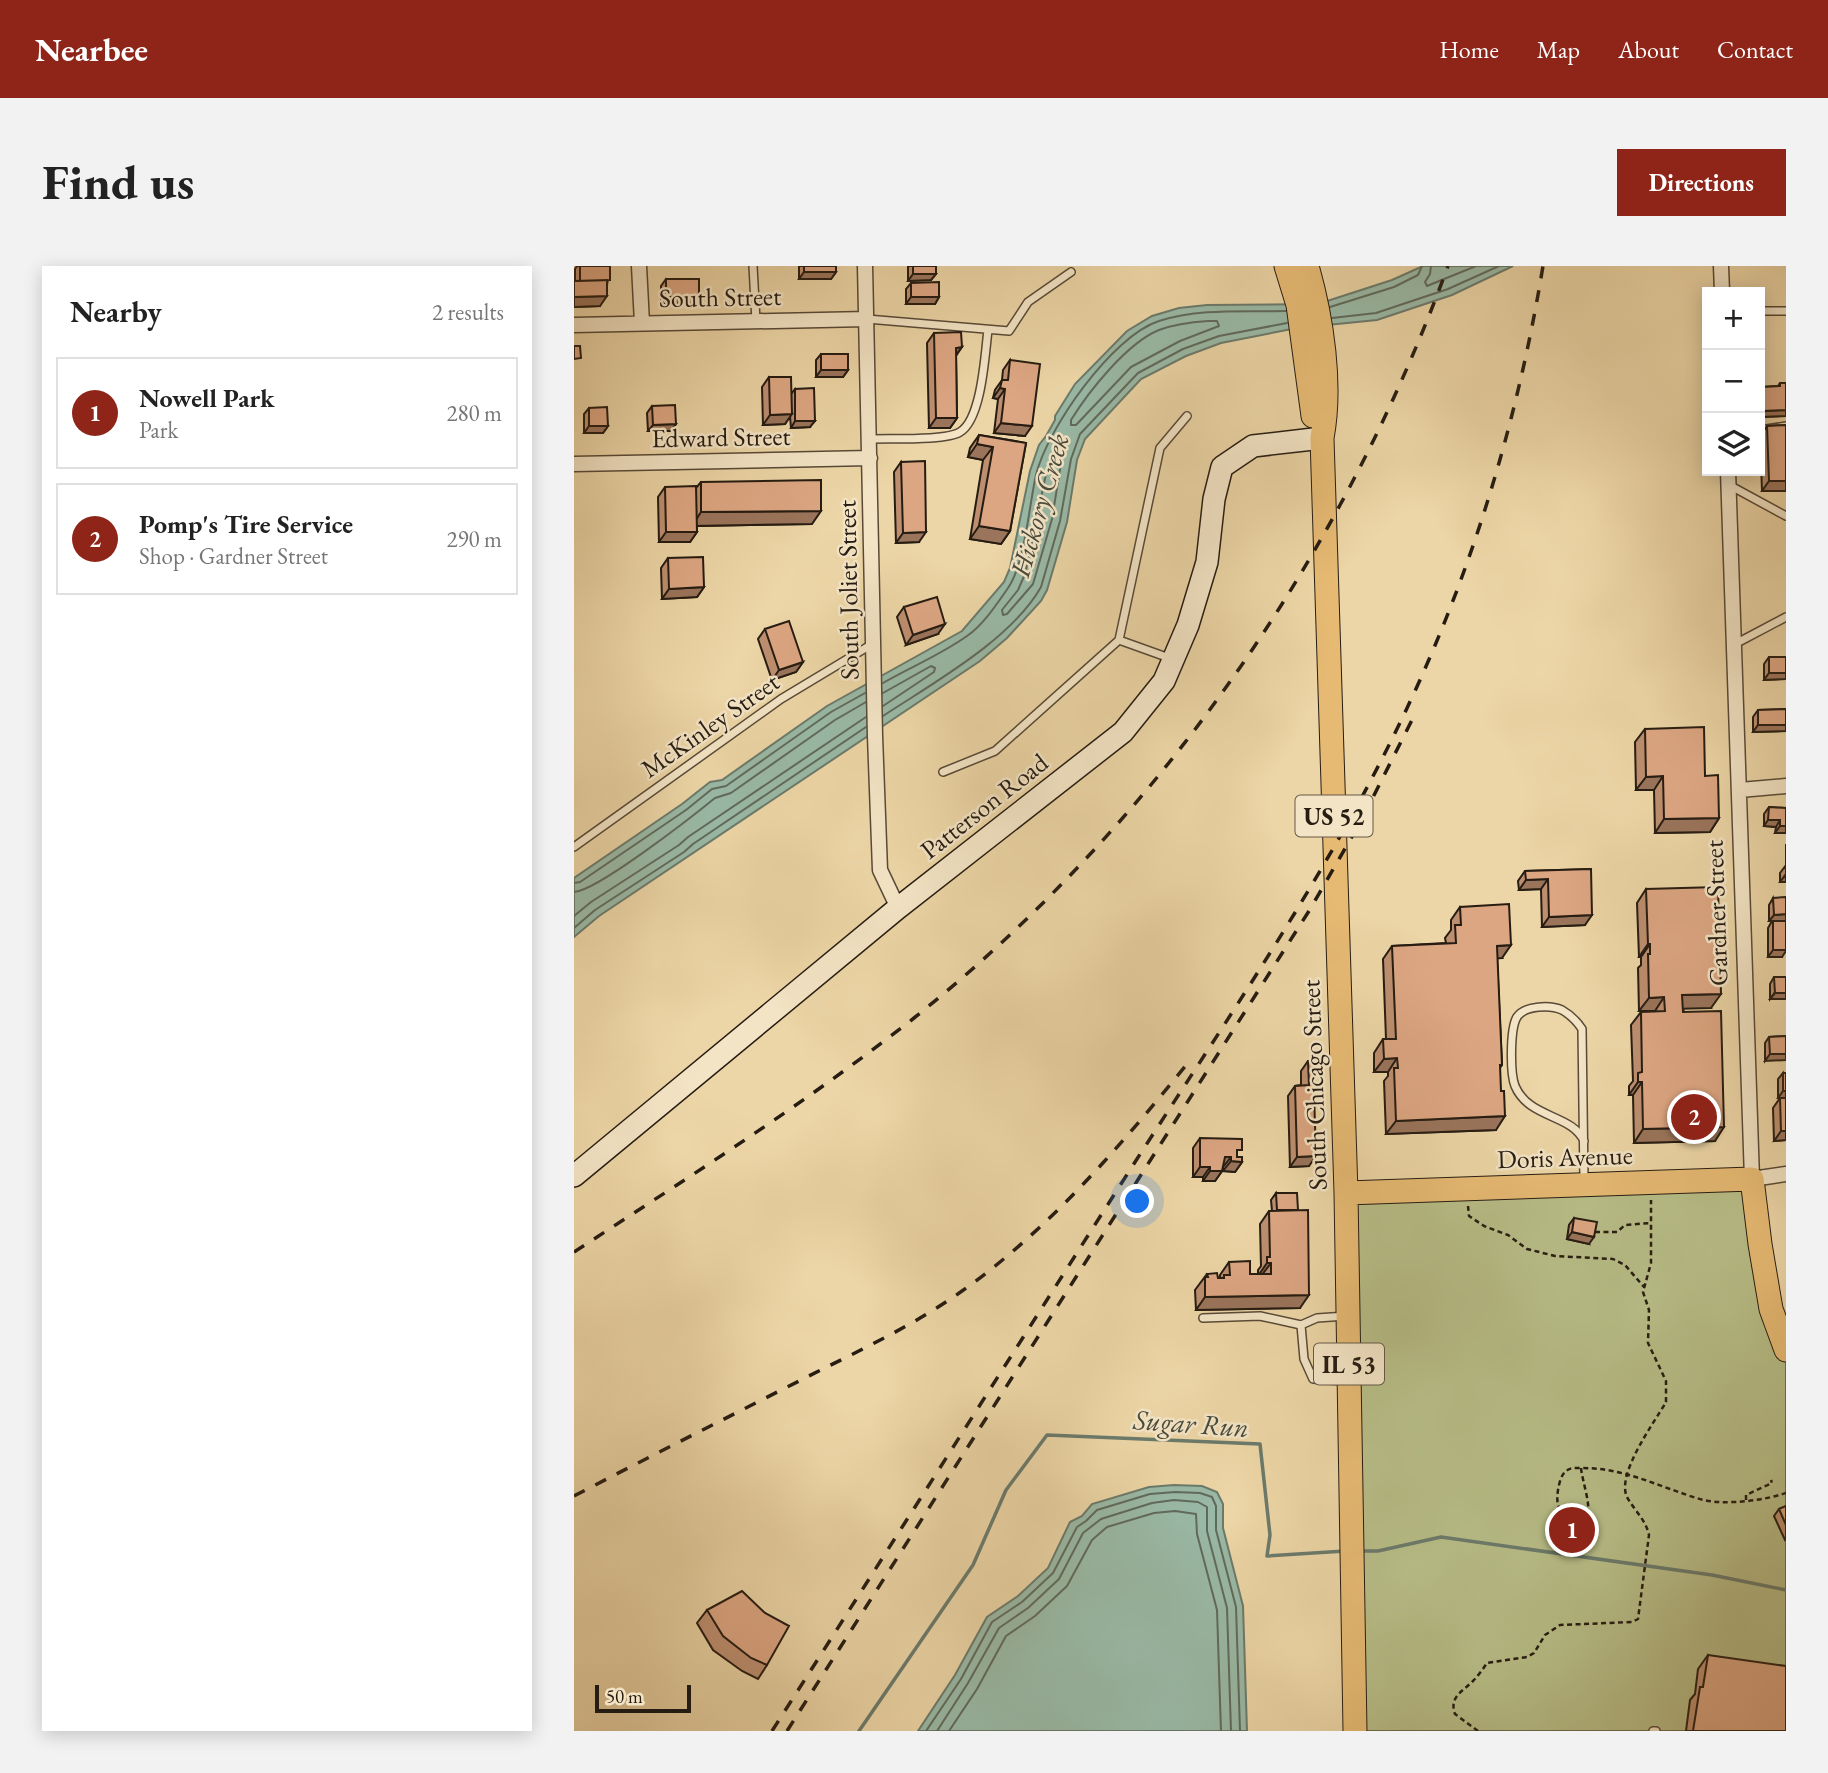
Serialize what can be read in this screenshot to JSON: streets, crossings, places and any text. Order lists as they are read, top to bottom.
{
  "streets": {
    "main road": [
      "US 52",
      "Gardner Street",
      "South Chicago Street",
      "Doris Avenue",
      "IL 53"
    ],
    "street": [
      "South Street",
      "Edward Street",
      "South Joliet Street",
      "Patterson Road"
    ],
    "lane": ["McKinley Street"]
  },
  "crossings": [
    ["South Street", "South Joliet Street"],
    ["Edward Street", "South Joliet Street"],
    ["South Joliet Street", "McKinley Street"],
    ["South Joliet Street", "Patterson Road"],
    ["Patterson Road", "South Chicago Street"],
    ["Gardner Street", "Doris Avenue"],
    ["South Chicago Street", "Doris Avenue"]
  ],
  "water": ["Hickory Creek", "Sugar Run"],
  "scale_bar": "50 m",
  "page": {
    "header": "Nearbee",
    "nav": [
      "Home",
      "Map",
      "About",
      "Contact"
    ],
    "buttons": "Directions",
    "title": "Find us",
    "heading": ["Nearby", "2 results"],
    "map_buttons": ["+", "−"],
    "list": [
      {
        "mark": "1",
        "name": "Nowell Park",
        "note": "Park",
        "value": "280 m"
      },
      {
        "mark": "2",
        "name": "Pomp's Tire Service",
        "note": "Shop · Gardner Street",
        "value": "290 m"
      }
    ],
    "pins": ["2", "1"],
    "scale": "50 m"
  }
}
